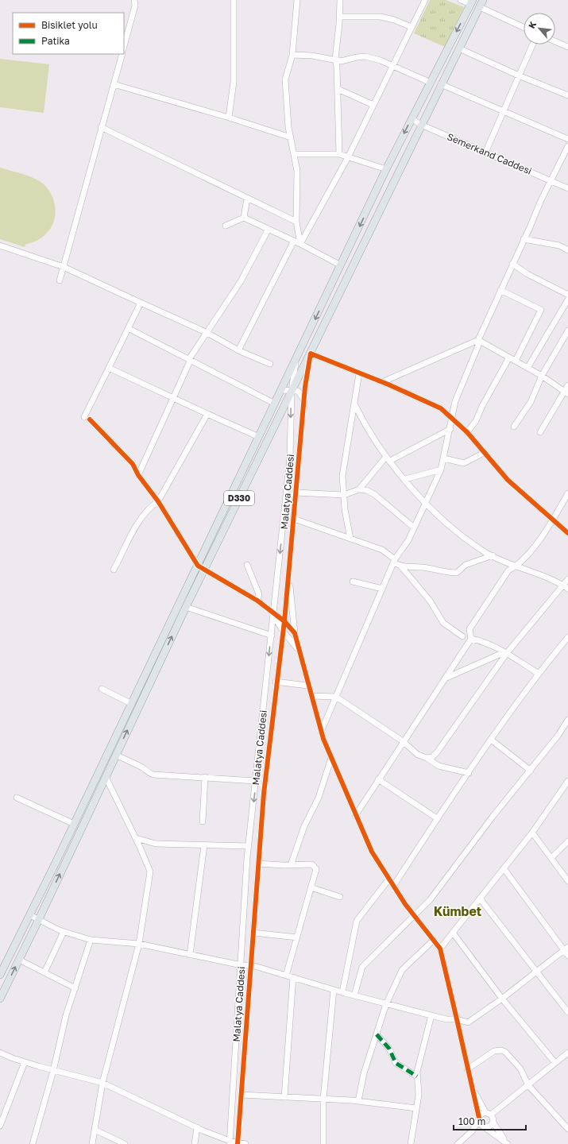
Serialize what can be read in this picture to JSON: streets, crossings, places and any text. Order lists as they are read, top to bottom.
{
  "streets": {
    "main road": ["D330"],
    "street": ["Semerkand Caddesi", "Malatya Caddesi"]
  },
  "crossings": [
    ["Semerkand Caddesi", "D330"],
    ["Malatya Caddesi", "D330"]
  ],
  "districts": ["Kümbet"],
  "legend": ["Bisiklet yolu", "Patika"],
  "scale_bar": "100 m",
  "north": "top left"
}
